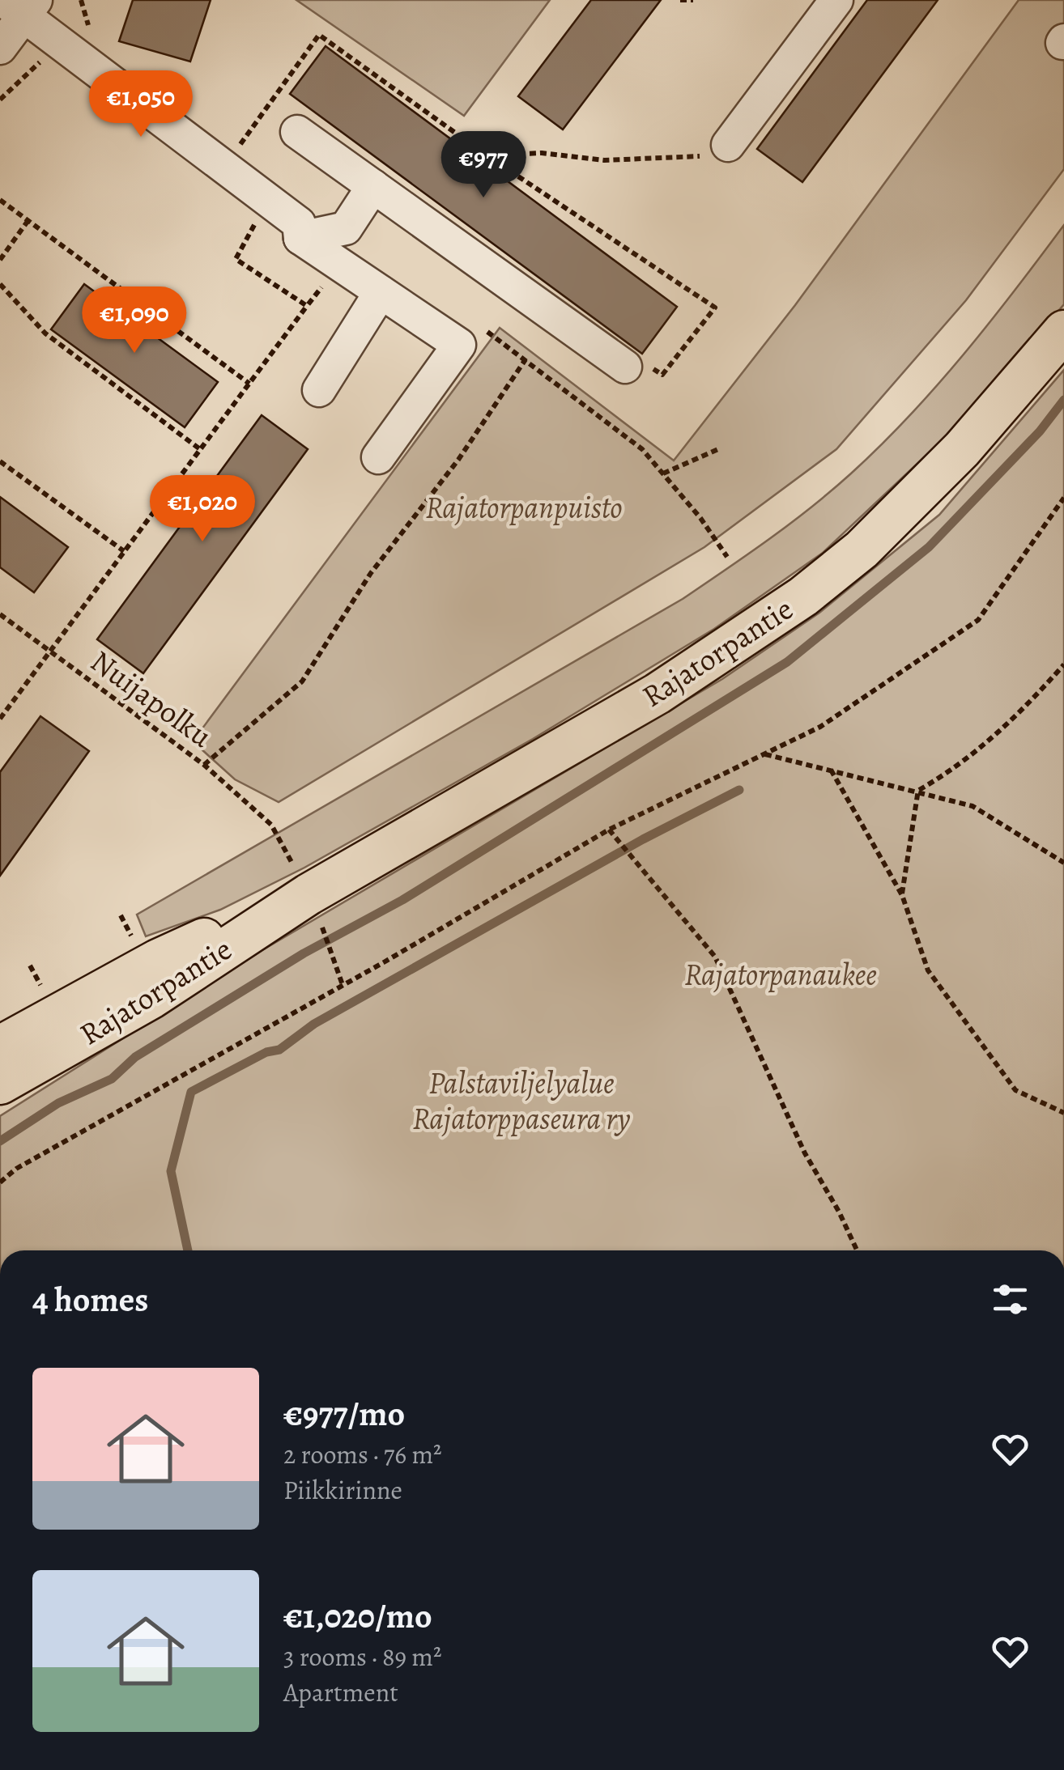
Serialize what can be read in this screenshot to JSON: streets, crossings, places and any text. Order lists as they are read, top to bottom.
{
  "streets": {
    "main road": ["Rajatorpantie"],
    "path": ["Nuijapolku"]
  },
  "crossings": [
    ["Rajatorpantie", "Nuijapolku"]
  ],
  "parks": ["Rajatorpanpuisto", "Rajatorpanaukee", "Palstaviljelyalue Rajatorppaseura ry"],
  "page": {
    "price": [
      "€1,050",
      "€977",
      "€1,090",
      "€1,020"
    ],
    "heading": "4 homes",
    "list": [
      {
        "name": "€977/mo",
        "note": "2 rooms · 76 m² · Piikkirinne"
      },
      {
        "name": "€1,020/mo",
        "note": "3 rooms · 89 m² · Apartment"
      }
    ]
  }
}
